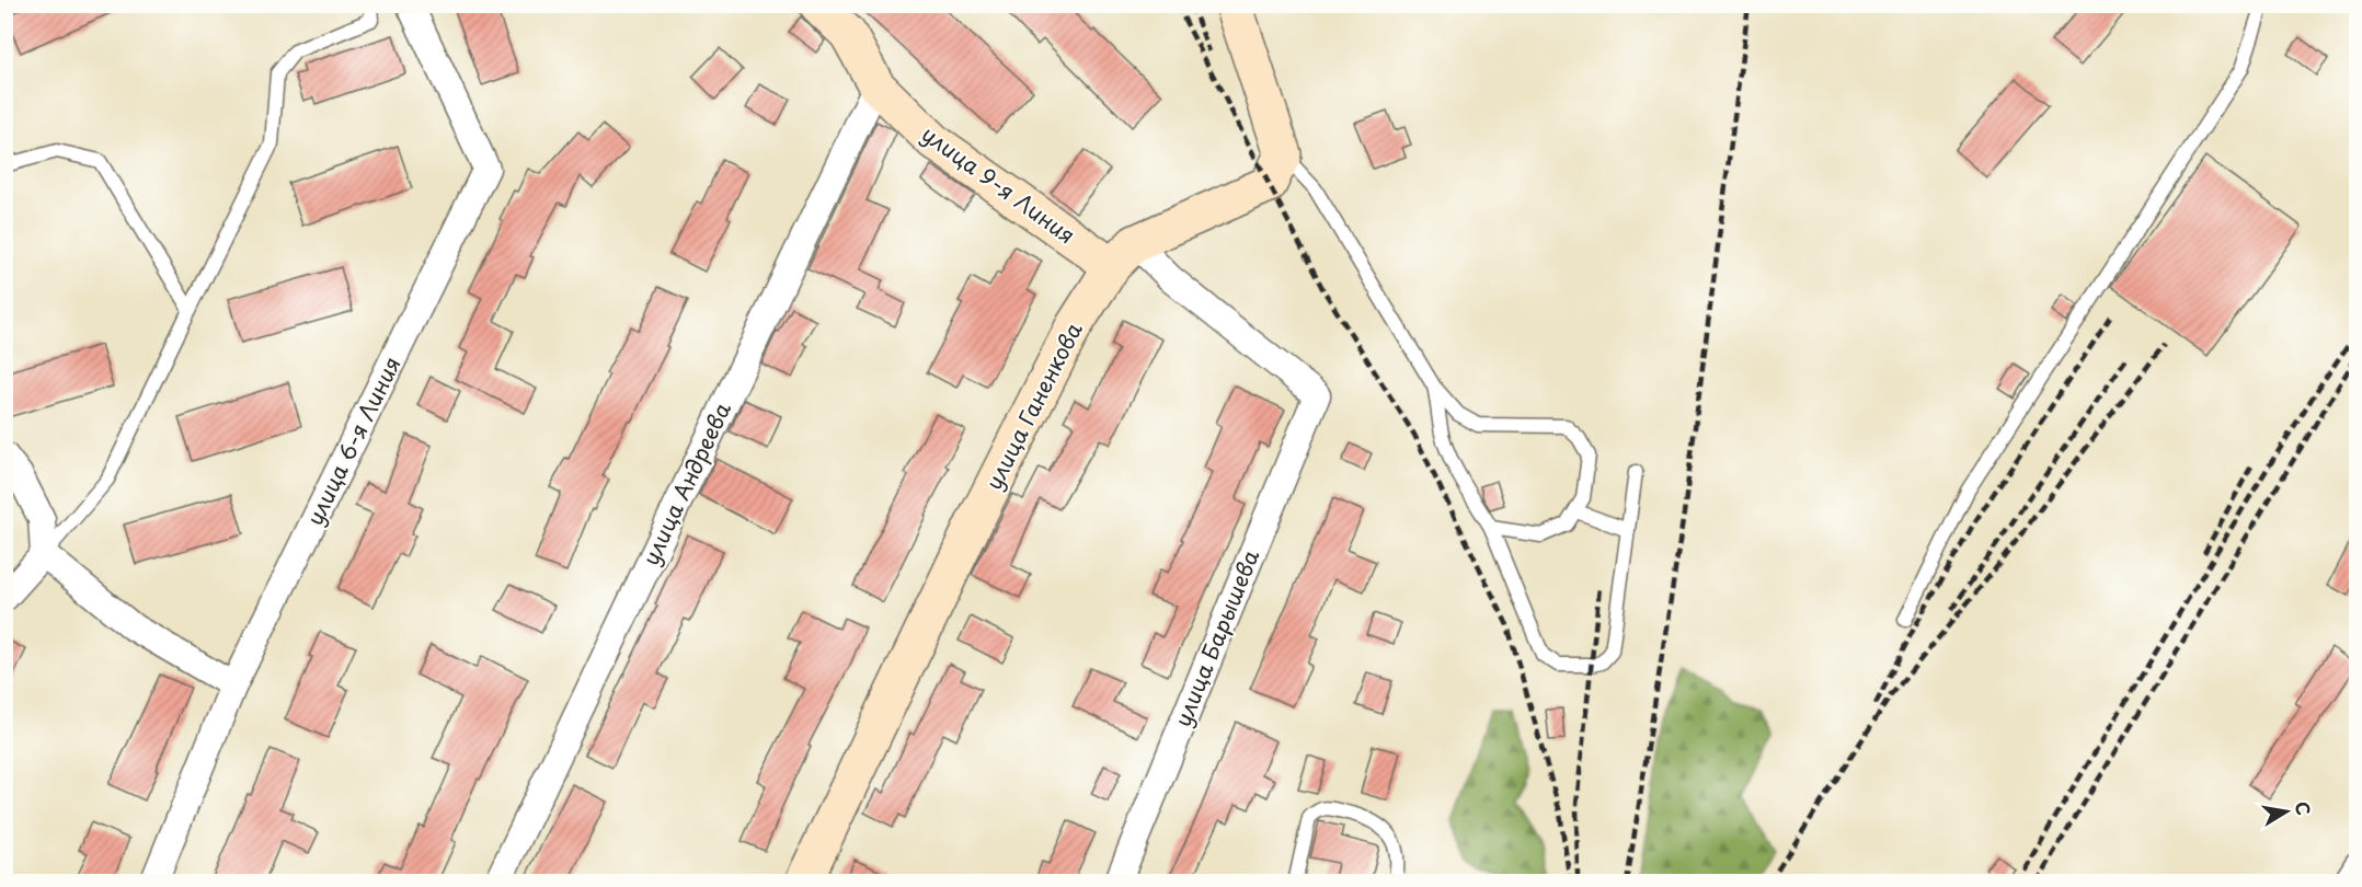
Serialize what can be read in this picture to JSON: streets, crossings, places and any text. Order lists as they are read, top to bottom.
{
  "streets": {
    "street": [
      "улица 9-я Линия",
      "улица Ганенкова",
      "улица 6-я Линия",
      "улица Андреева",
      "улица Барышева"
    ]
  },
  "crossings": [
    ["улица 9-я Линия", "улица Ганенкова"],
    ["улица 9-я Линия", "улица Андреева"],
    ["улица 9-я Линия", "улица Барышева"],
    ["улица Ганенкова", "улица Барышева"]
  ],
  "north": "right"
}
